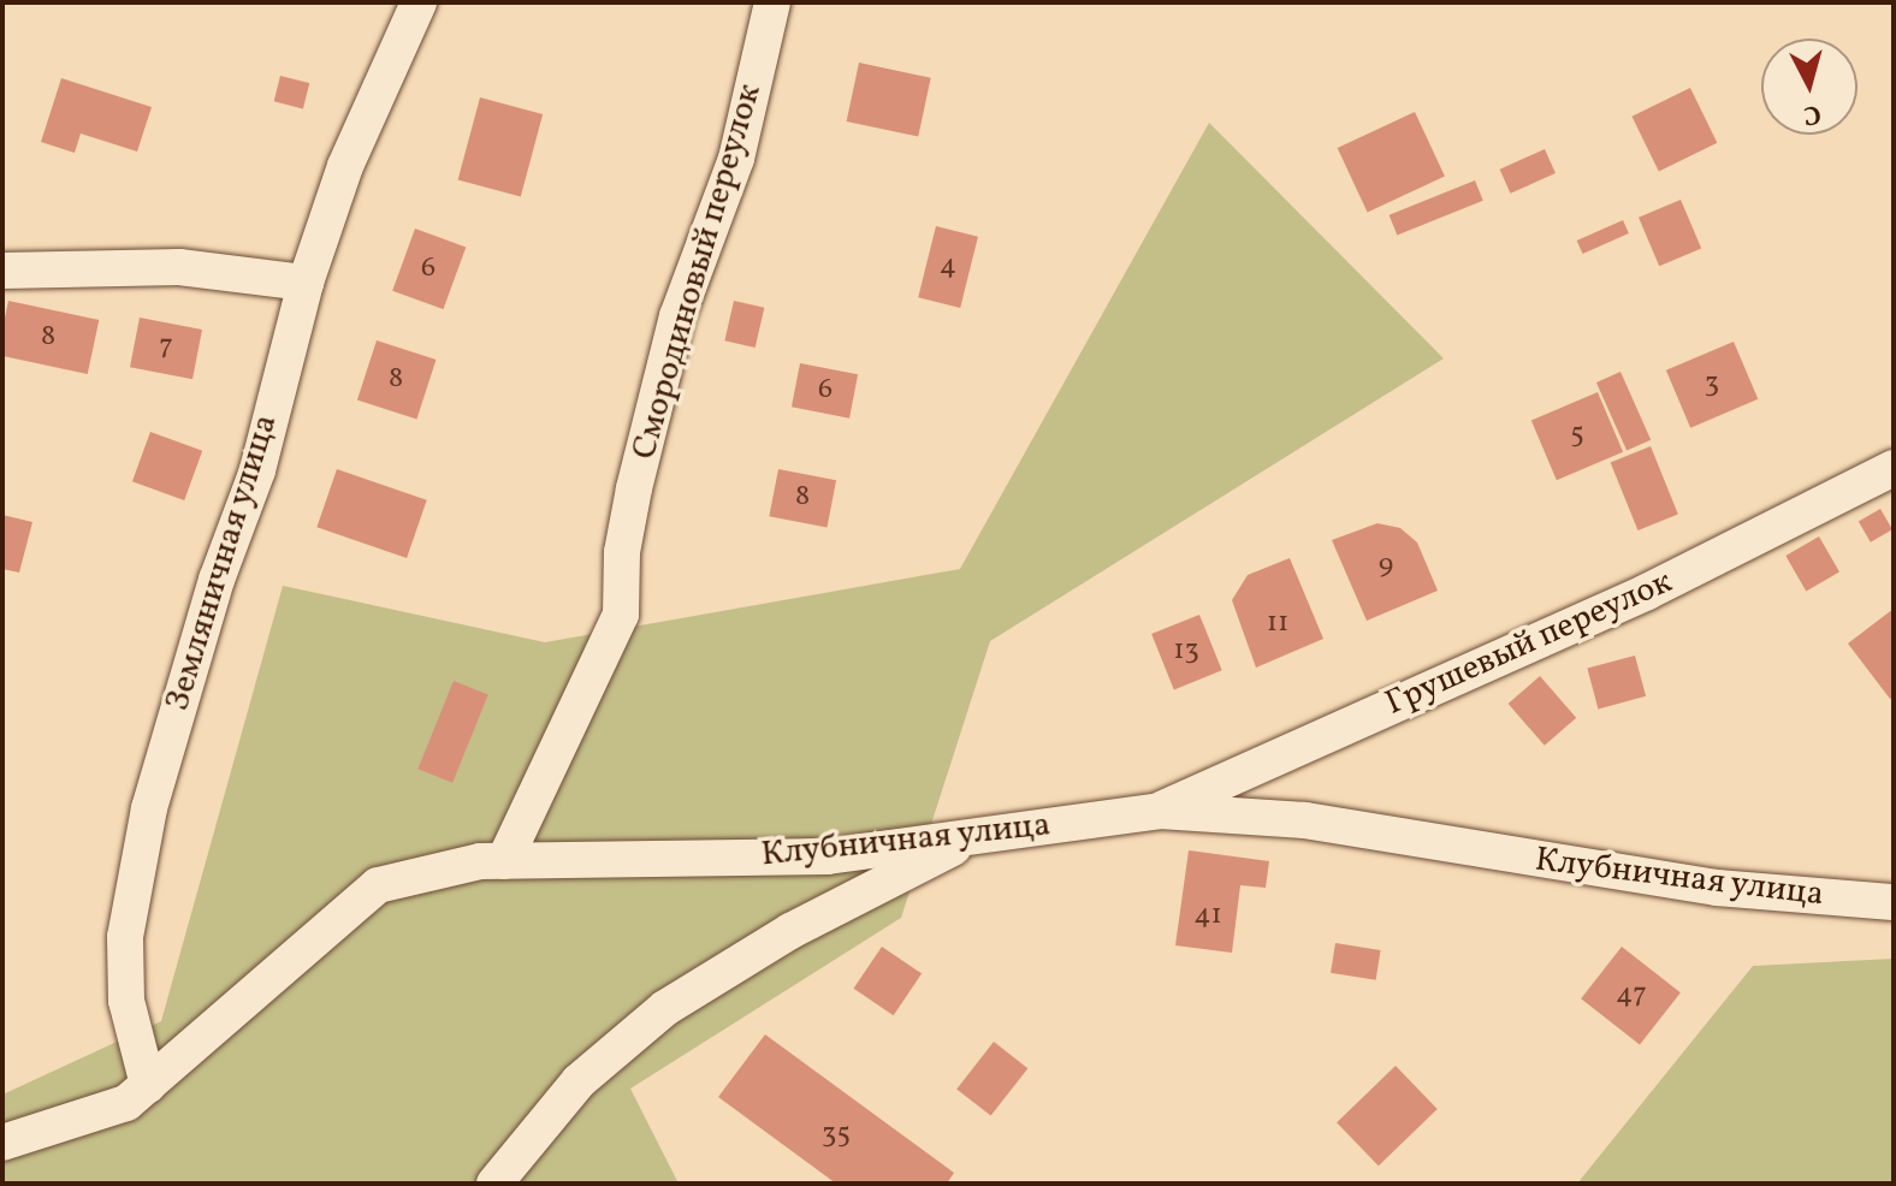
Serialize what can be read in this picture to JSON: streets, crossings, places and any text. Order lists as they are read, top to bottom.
{
  "streets": {
    "street": [
      "Смородиновый переулок",
      "Земляничная улица",
      "Грушевый переулок",
      "Клубничная улица"
    ]
  },
  "crossings": [
    ["Смородиновый переулок", "Клубничная улица"],
    ["Земляничная улица", "Клубничная улица"],
    ["Грушевый переулок", "Клубничная улица"]
  ],
  "house_numbers": [
    "4",
    "6",
    "8",
    "7",
    "8",
    "3",
    "6",
    "5",
    "8",
    "9",
    "11",
    "13",
    "41",
    "47",
    "35"
  ],
  "north": "bottom"
}
